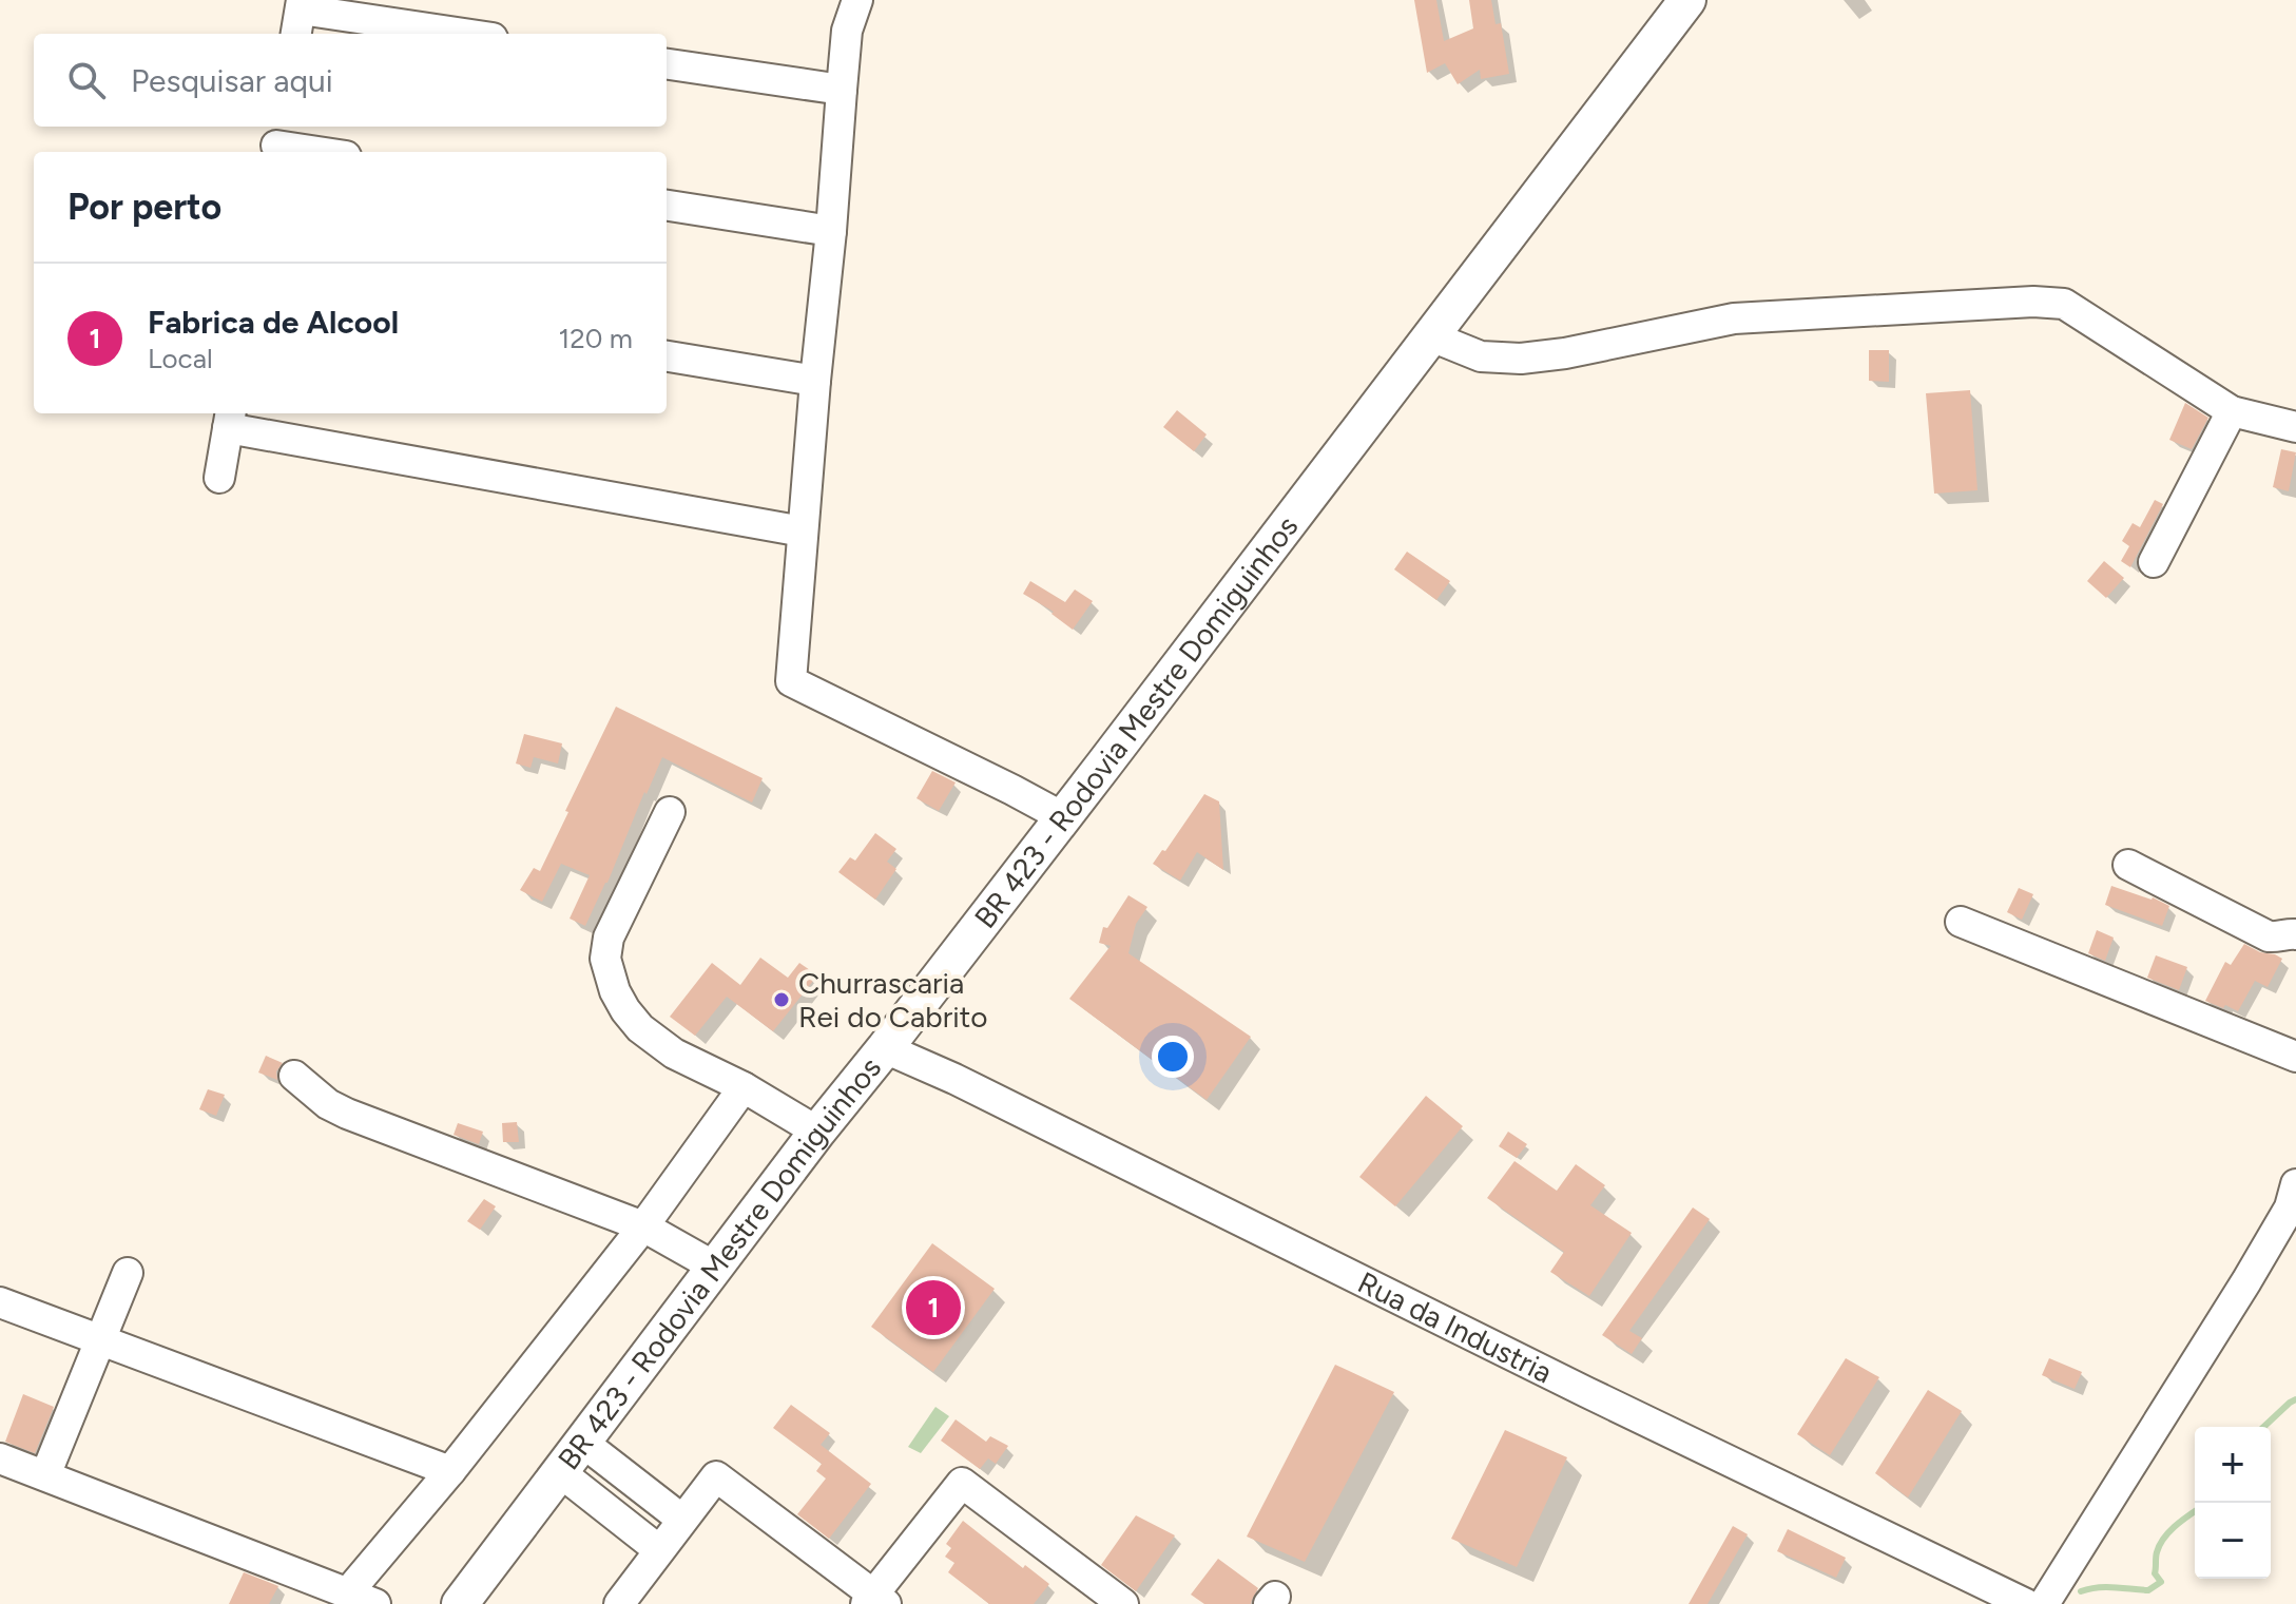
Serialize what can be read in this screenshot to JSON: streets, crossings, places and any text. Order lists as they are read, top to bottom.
{
  "streets": {
    "main road": ["BR 423 - Rodovia Mestre Domiguinhos"],
    "street": ["Rua da Industria"]
  },
  "crossings": [
    ["BR 423 - Rodovia Mestre Domiguinhos", "Rua da Industria"]
  ],
  "places": ["Churrascaria Rei do Cabrito"],
  "page": {
    "search": "Pesquisar aqui",
    "heading": "Por perto",
    "list": [
      {
        "mark": "1",
        "name": "Fabrica de Alcool",
        "note": "Local",
        "value": "120 m"
      }
    ],
    "pins": "1",
    "map_buttons": ["+", "−"]
  }
}
